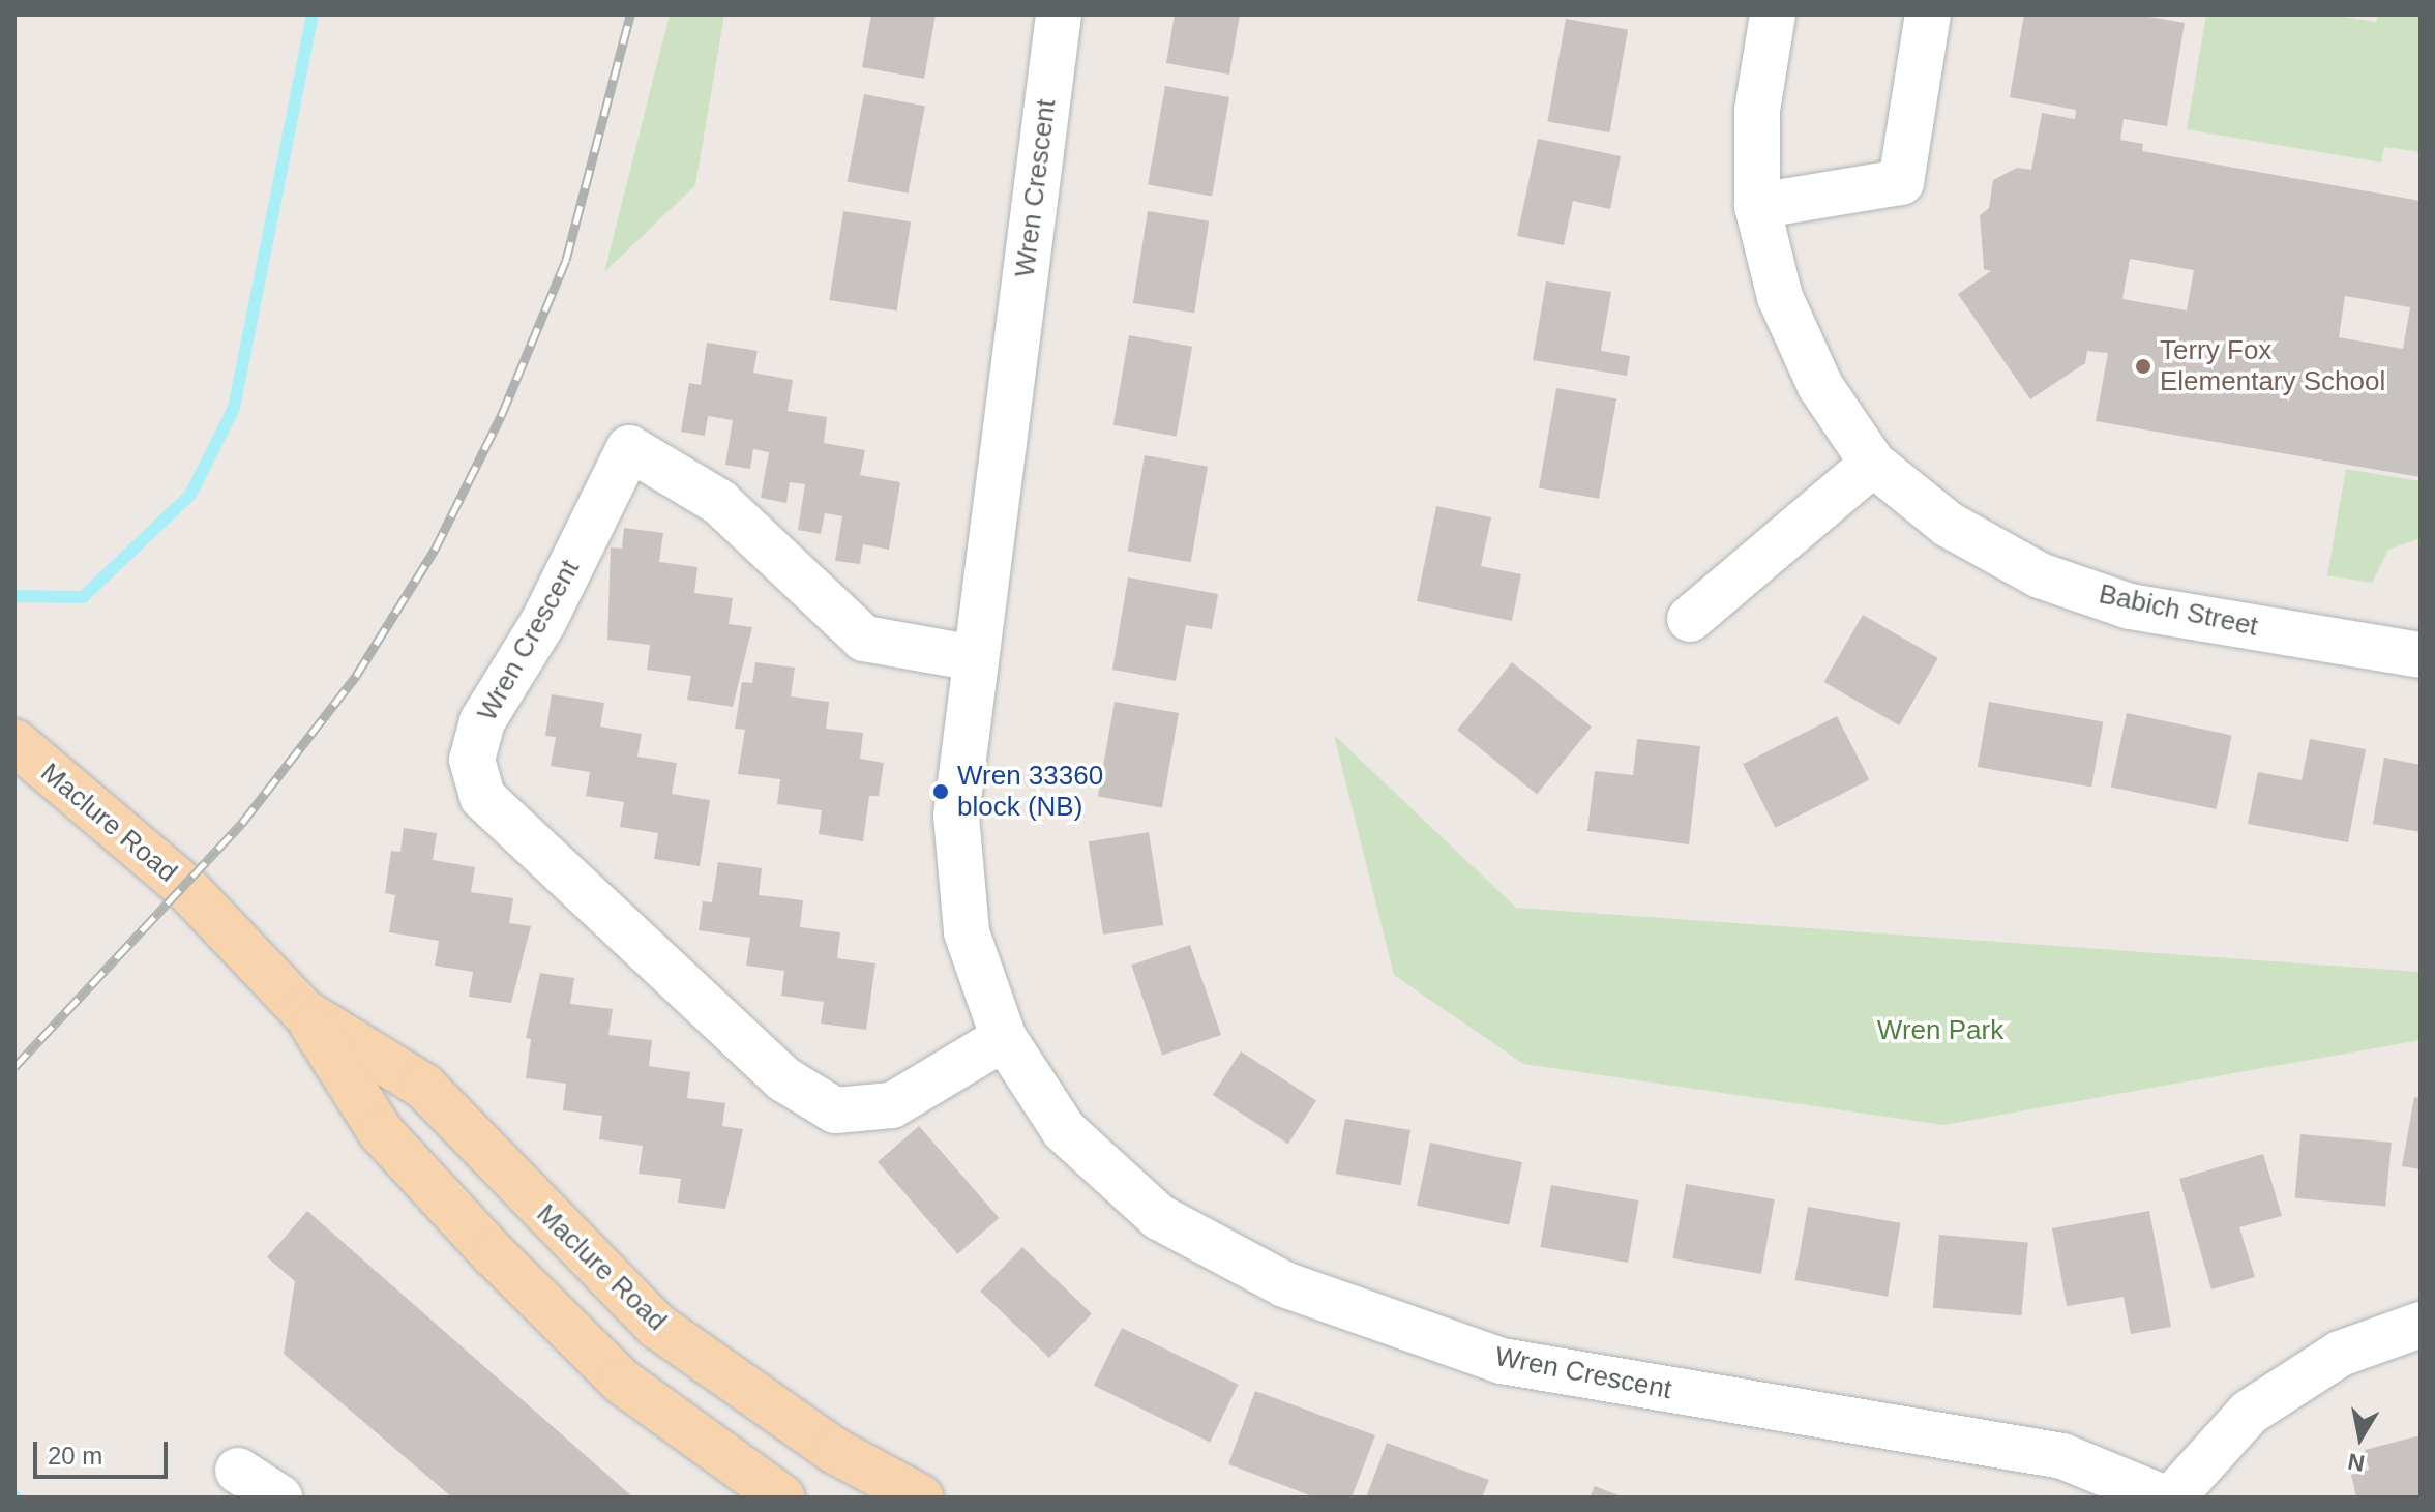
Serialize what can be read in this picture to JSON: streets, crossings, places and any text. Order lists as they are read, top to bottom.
{
  "streets": {
    "main road": ["Maclure Road"],
    "street": ["Wren Crescent", "Babich Street"]
  },
  "parks": ["Wren Park"],
  "places": ["Terry Fox Elementary School", "Wren 33360 block (NB)"],
  "scale_bar": "20 m",
  "north": "bottom"
}
